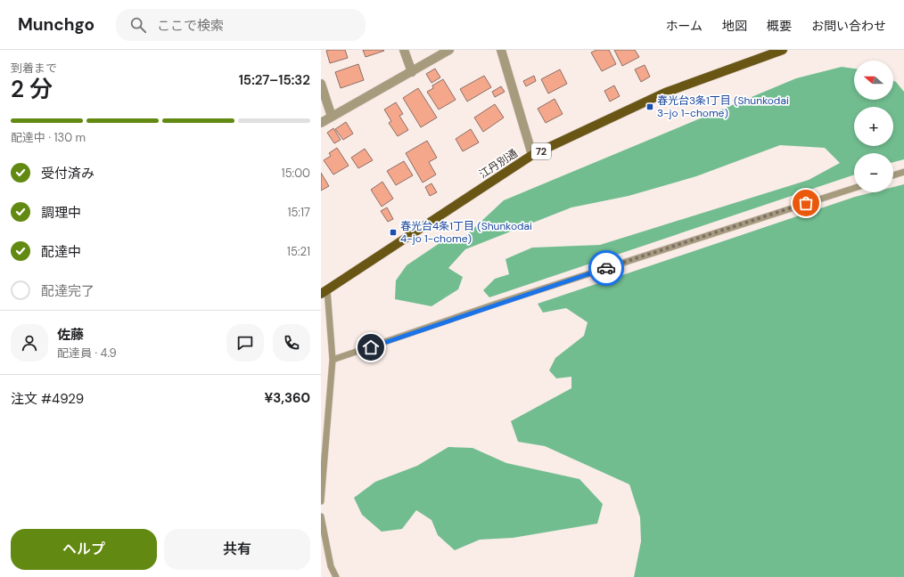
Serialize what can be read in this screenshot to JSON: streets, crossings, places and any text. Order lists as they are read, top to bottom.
{
  "streets": {
    "main road": ["72", "江丹別通"]
  },
  "places": {
    "transit": ["春光台3条1丁目 (Shunkodai 3-jo 1-chome)", "春光台4条1丁目 (Shunkodai 4-jo 1-chome)"]
  },
  "north": "left",
  "page": {
    "header": "Munchgo",
    "search": "ここで検索",
    "nav": [
      "ホーム",
      "地図",
      "概要",
      "お問い合わせ"
    ],
    "heading": ["2 分", "到着まで", "15:27–15:32"],
    "panel": [
      "佐藤",
      "配達員 · 4.9",
      "注文 #4929",
      "¥3,360"
    ],
    "map_buttons": ["+", "−"],
    "bar": "配達中 · 130 m",
    "list": [
      ["受付済み", "15:00"],
      ["調理中", "15:17"],
      ["配達中", "15:21"],
      "配達完了"
    ],
    "buttons": ["ヘルプ", "共有"]
  }
}
